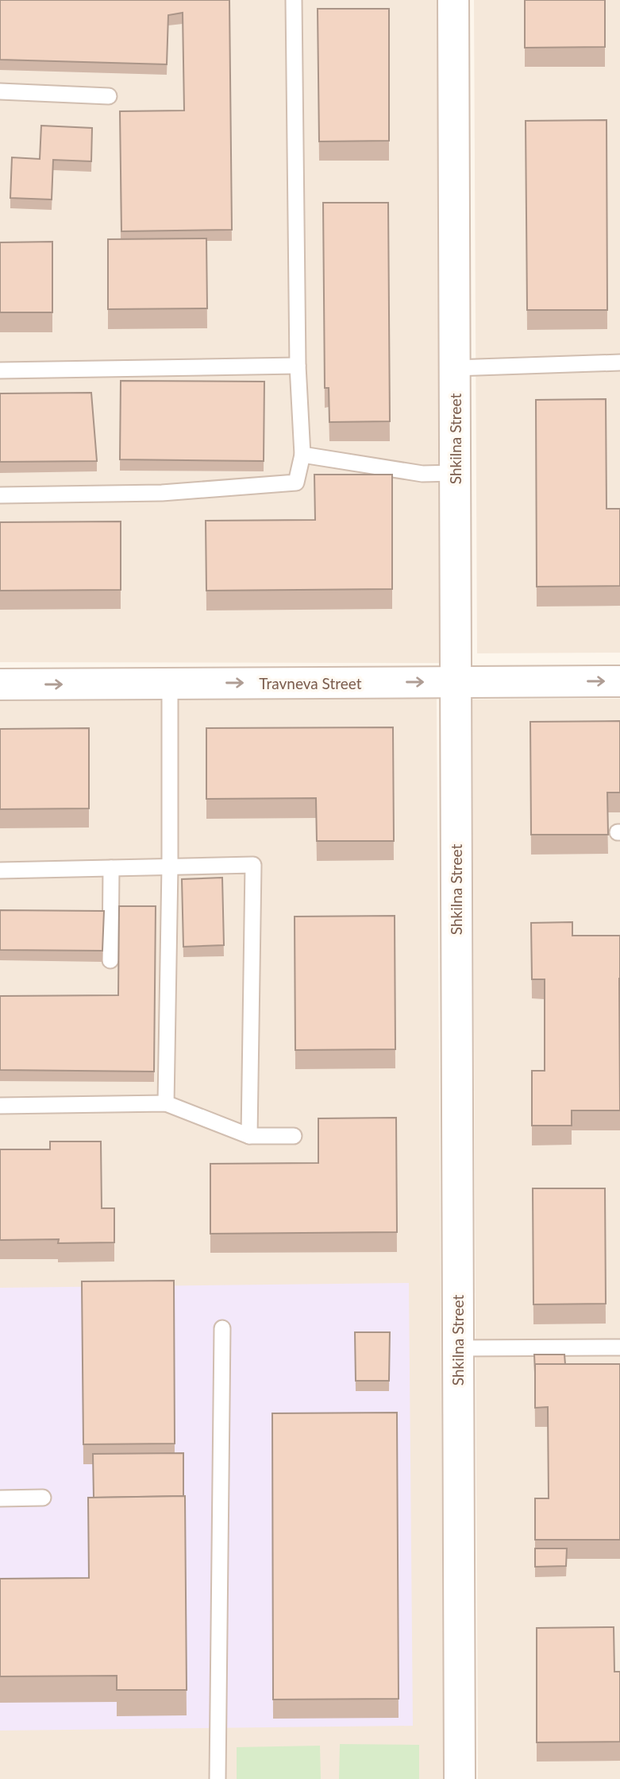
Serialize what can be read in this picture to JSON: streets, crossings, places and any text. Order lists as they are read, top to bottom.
{
  "streets": {
    "street": ["Shkilna Street", "Travneva Street"]
  },
  "crossings": [
    ["Shkilna Street", "Travneva Street"]
  ],
  "one_way": ["Travneva Street"]
}
